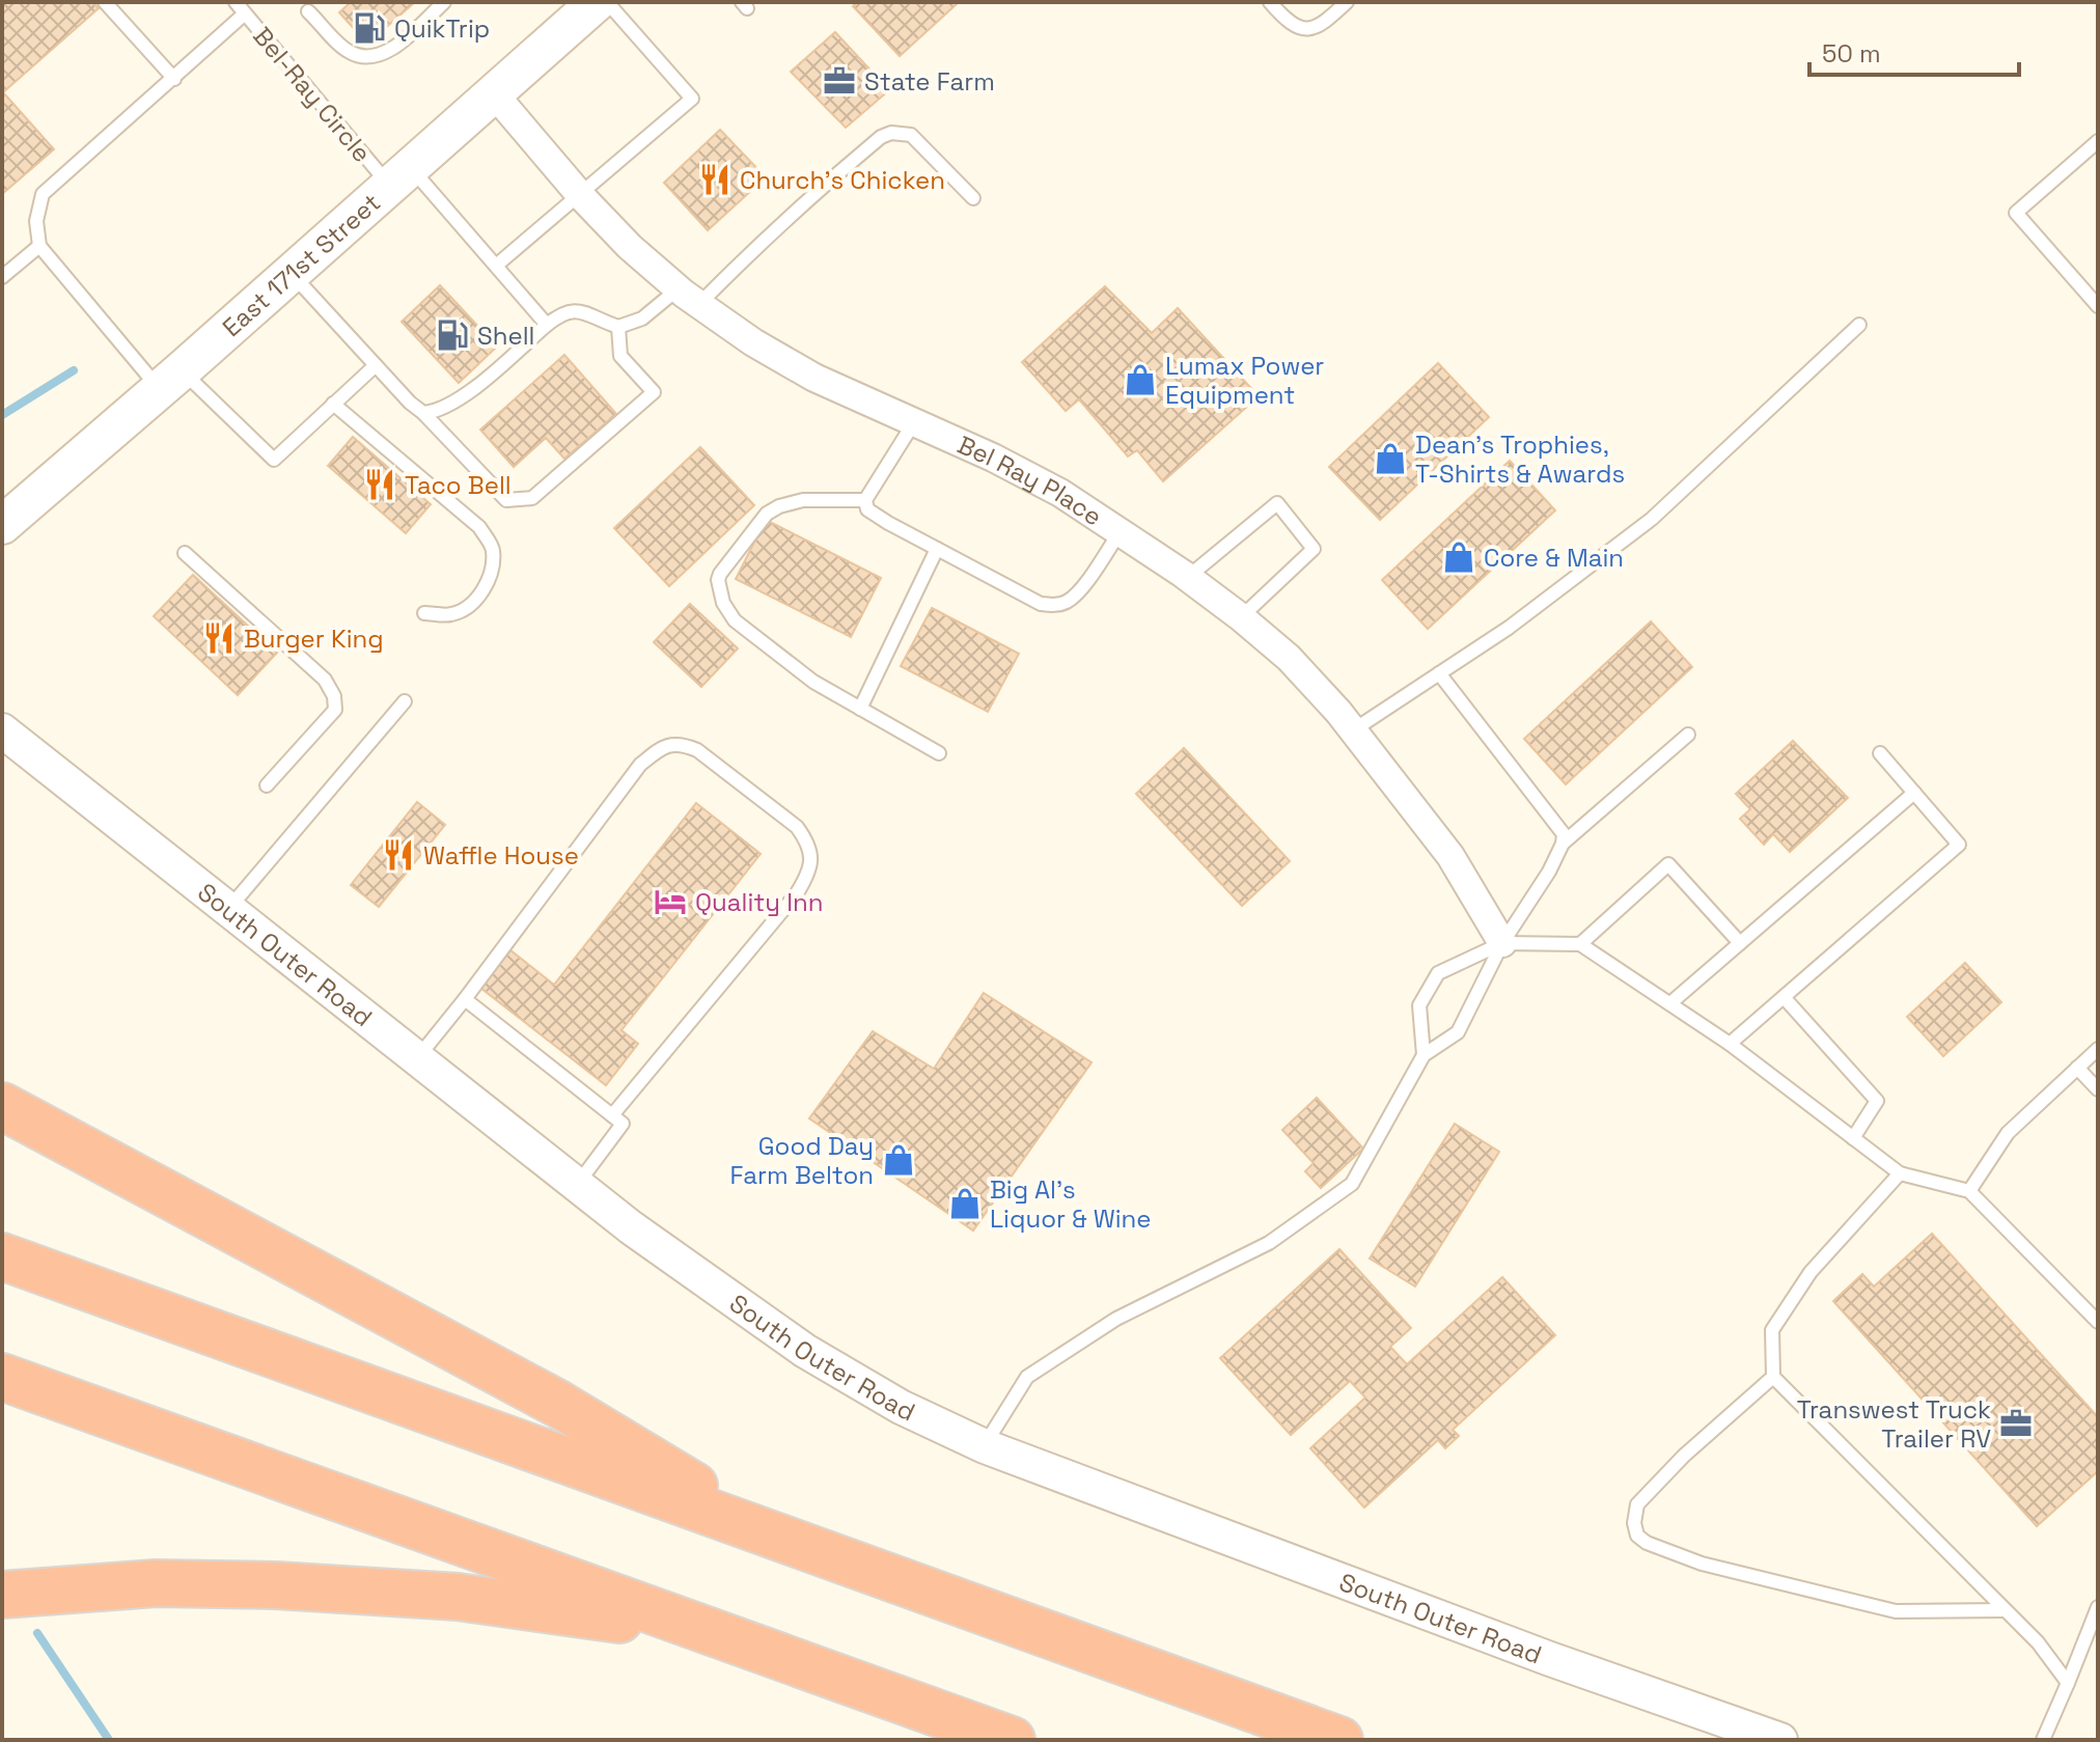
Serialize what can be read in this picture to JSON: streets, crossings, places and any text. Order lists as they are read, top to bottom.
{
  "streets": {
    "main road": ["East 171st Street"],
    "street": ["Bel Ray Place", "South Outer Road"],
    "lane": ["Bel-Ray Circle"]
  },
  "crossings": [
    ["Bel-Ray Circle", "East 171st Street"],
    ["East 171st Street", "Bel Ray Place"]
  ],
  "places": {
    "fuel station": ["QuikTrip", "Shell"],
    "office": ["State Farm", "Transwest Truck Trailer RV"],
    "restaurant": [
      "Church's Chicken",
      "Taco Bell",
      "Burger King",
      "Waffle House"
    ],
    "shop": [
      "Lumax Power Equipment",
      "Dean's Trophies, T-Shirts & Awards",
      "Core & Main",
      "Good Day Farm Belton",
      "Big Al's Liquor & Wine"
    ],
    "hotel": ["Quality Inn"]
  },
  "scale_bar": "50 m"
}
